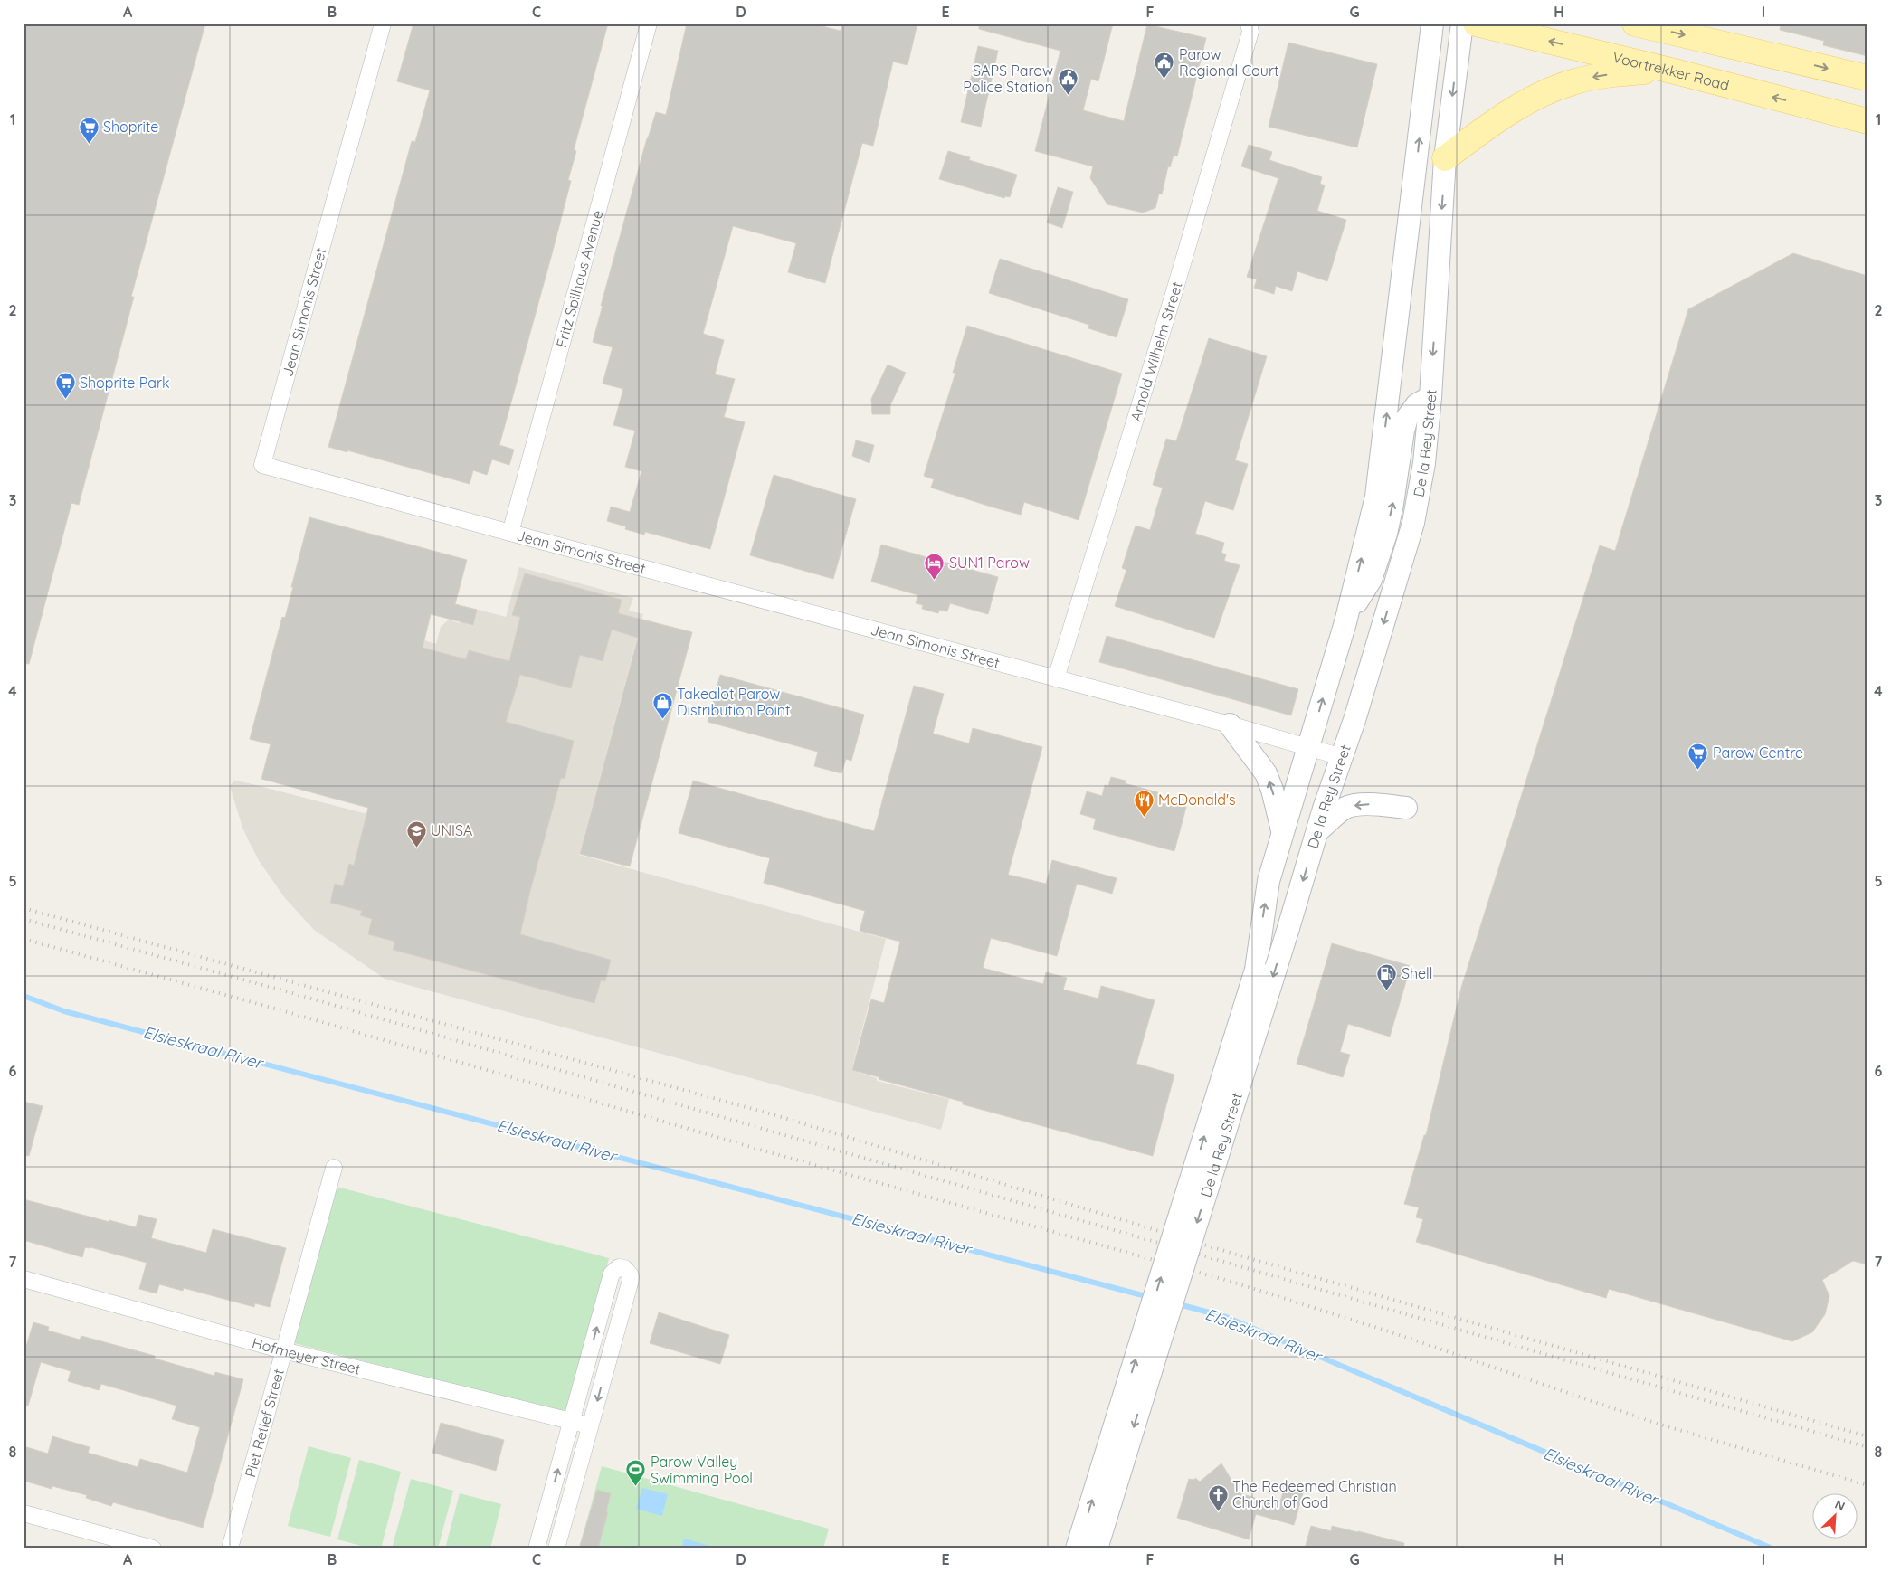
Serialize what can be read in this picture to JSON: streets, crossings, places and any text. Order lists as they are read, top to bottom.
{
  "streets": {
    "main road": ["Voortrekker Road", "De la Rey Street"],
    "street": [
      "Fritz Spilhaus Avenue",
      "Jean Simonis Street",
      "Arnold Wilhelm Street",
      "Hofmeyer Street",
      "Piet Retief Street"
    ]
  },
  "crossings": [
    ["Fritz Spilhaus Avenue", "Jean Simonis Street"],
    ["Jean Simonis Street", "Arnold Wilhelm Street"],
    ["Jean Simonis Street", "De la Rey Street"],
    ["Hofmeyer Street", "Piet Retief Street"]
  ],
  "water": ["Elsieskraal River"],
  "places": {
    "public building": ["Parow Regional Court", "SAPS Parow Police Station"],
    "supermarket": ["Shoprite", "Shoprite Park", "Parow Centre"],
    "hotel": ["SUN1 Parow"],
    "shop": ["Takealot Parow Distribution Point"],
    "restaurant": ["McDonald's"],
    "school or university": ["UNISA"],
    "fuel station": ["Shell"],
    "sports": ["Parow Valley Swimming Pool"],
    "church": ["The Redeemed Christian Church of God"]
  },
  "north": "top right",
  "grid": {
    "columns": [
      "A",
      "B",
      "C",
      "D",
      "E",
      "F",
      "G",
      "H",
      "I"
    ],
    "rows": [
      "1",
      "2",
      "3",
      "4",
      "5",
      "6",
      "7",
      "8"
    ]
  }
}
